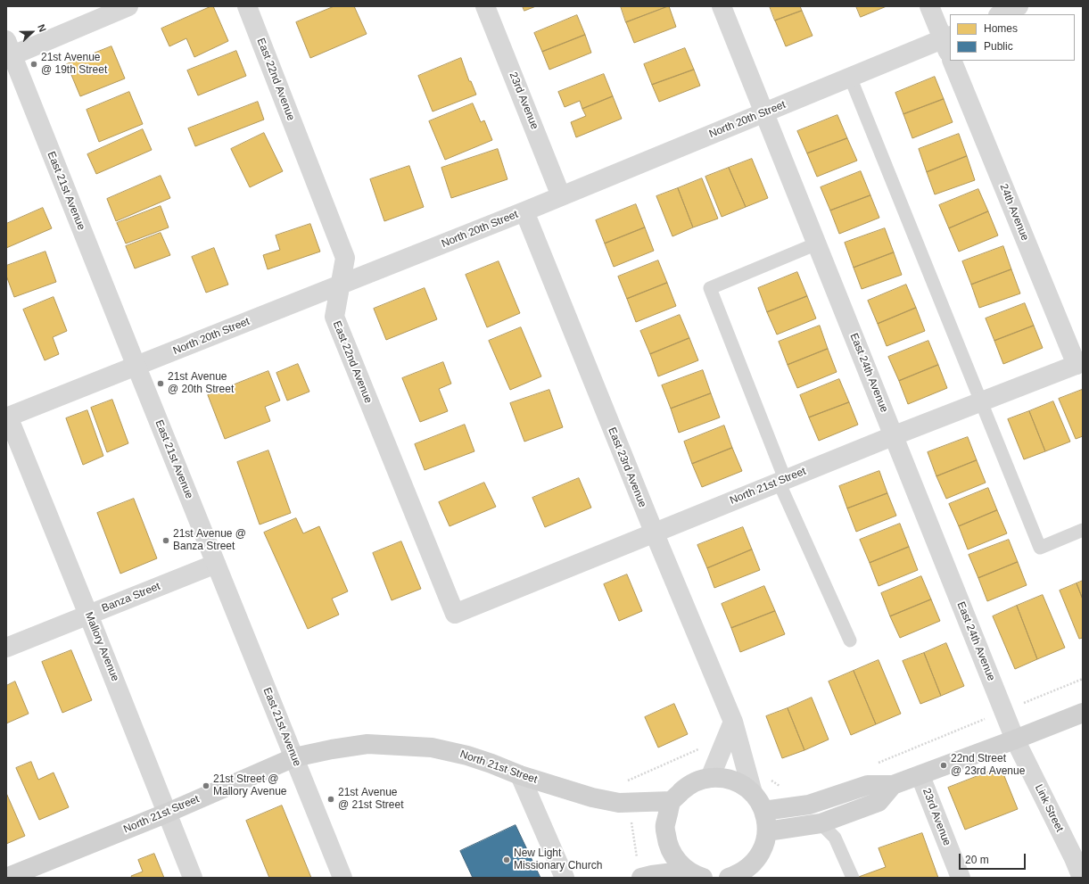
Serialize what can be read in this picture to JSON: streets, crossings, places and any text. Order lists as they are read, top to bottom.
{
  "streets": {
    "main road": ["North 21st Street"],
    "street": [
      "East 22nd Avenue",
      "23rd Avenue",
      "North 20th Street",
      "East 21st Avenue",
      "24th Avenue",
      "East 24th Avenue",
      "East 23rd Avenue",
      "Banza Street",
      "Mallory Avenue",
      "Link Street"
    ]
  },
  "crossings": [
    ["East 22nd Avenue", "North 20th Street"],
    ["East 22nd Avenue", "North 21st Street"],
    ["23rd Avenue", "North 20th Street"],
    ["North 20th Street", "East 21st Avenue"],
    ["North 20th Street", "24th Avenue"],
    ["North 20th Street", "East 24th Avenue"],
    ["North 20th Street", "East 23rd Avenue"],
    ["North 20th Street", "Mallory Avenue"],
    ["East 21st Avenue", "North 21st Street"],
    ["East 21st Avenue", "Banza Street"],
    ["24th Avenue", "North 21st Street"],
    ["East 24th Avenue", "North 21st Street"],
    ["East 24th Avenue", "Link Street"],
    ["East 23rd Avenue", "North 21st Street"],
    ["North 21st Street", "Mallory Avenue"],
    ["Banza Street", "Mallory Avenue"]
  ],
  "places": [
    "21st Avenue @ 19th Street",
    "21st Avenue @ 20th Street",
    "21st Avenue @ Banza Street",
    "22nd Street @ 23rd Avenue",
    "21st Street @ Mallory Avenue",
    "21st Avenue @ 21st Street",
    "New Light Missionary Church"
  ],
  "legend": ["Homes", "Public"],
  "scale_bar": "20 m",
  "north": "right"
}
